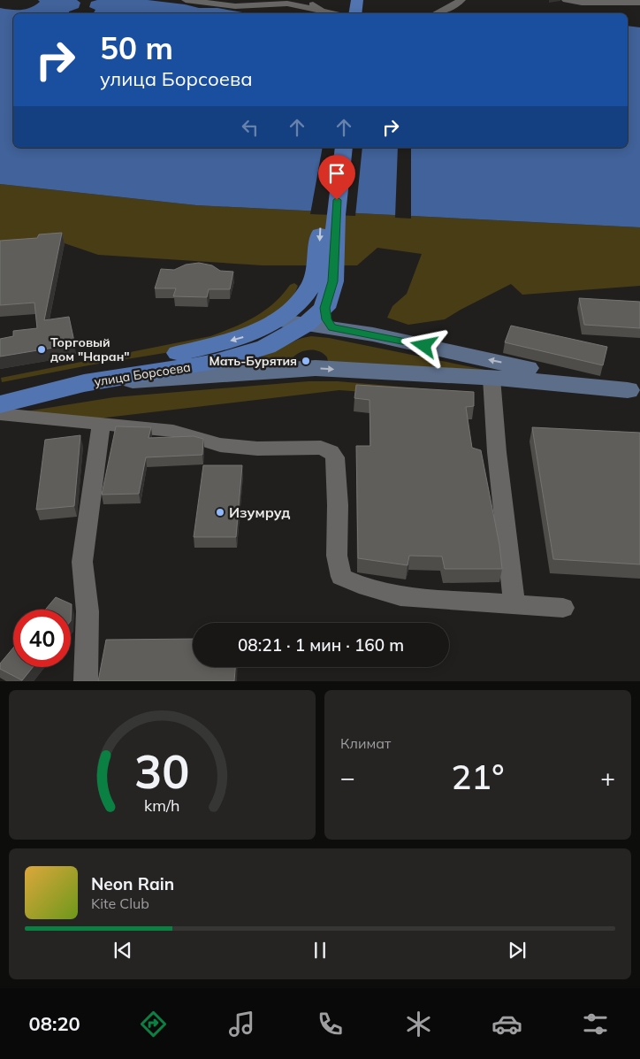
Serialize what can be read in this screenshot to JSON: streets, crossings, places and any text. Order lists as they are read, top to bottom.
{
  "streets": {
    "main road": ["улица Борсоева"]
  },
  "places": ["Торговый дом \"Наран\"", "Мать-Бурятия", "Изумруд"],
  "page": {
    "turn": ["50 m", "улица Борсоева"],
    "limit": "40",
    "trip": "08:21 · 1 мин · 160 m",
    "tile": "Климат",
    "heat": ["−", "21°", "+"],
    "song": ["Neon Rain", "Kite Club"],
    "tabs": "08:20",
    "gauge": ["30", "km/h"]
  }
}
